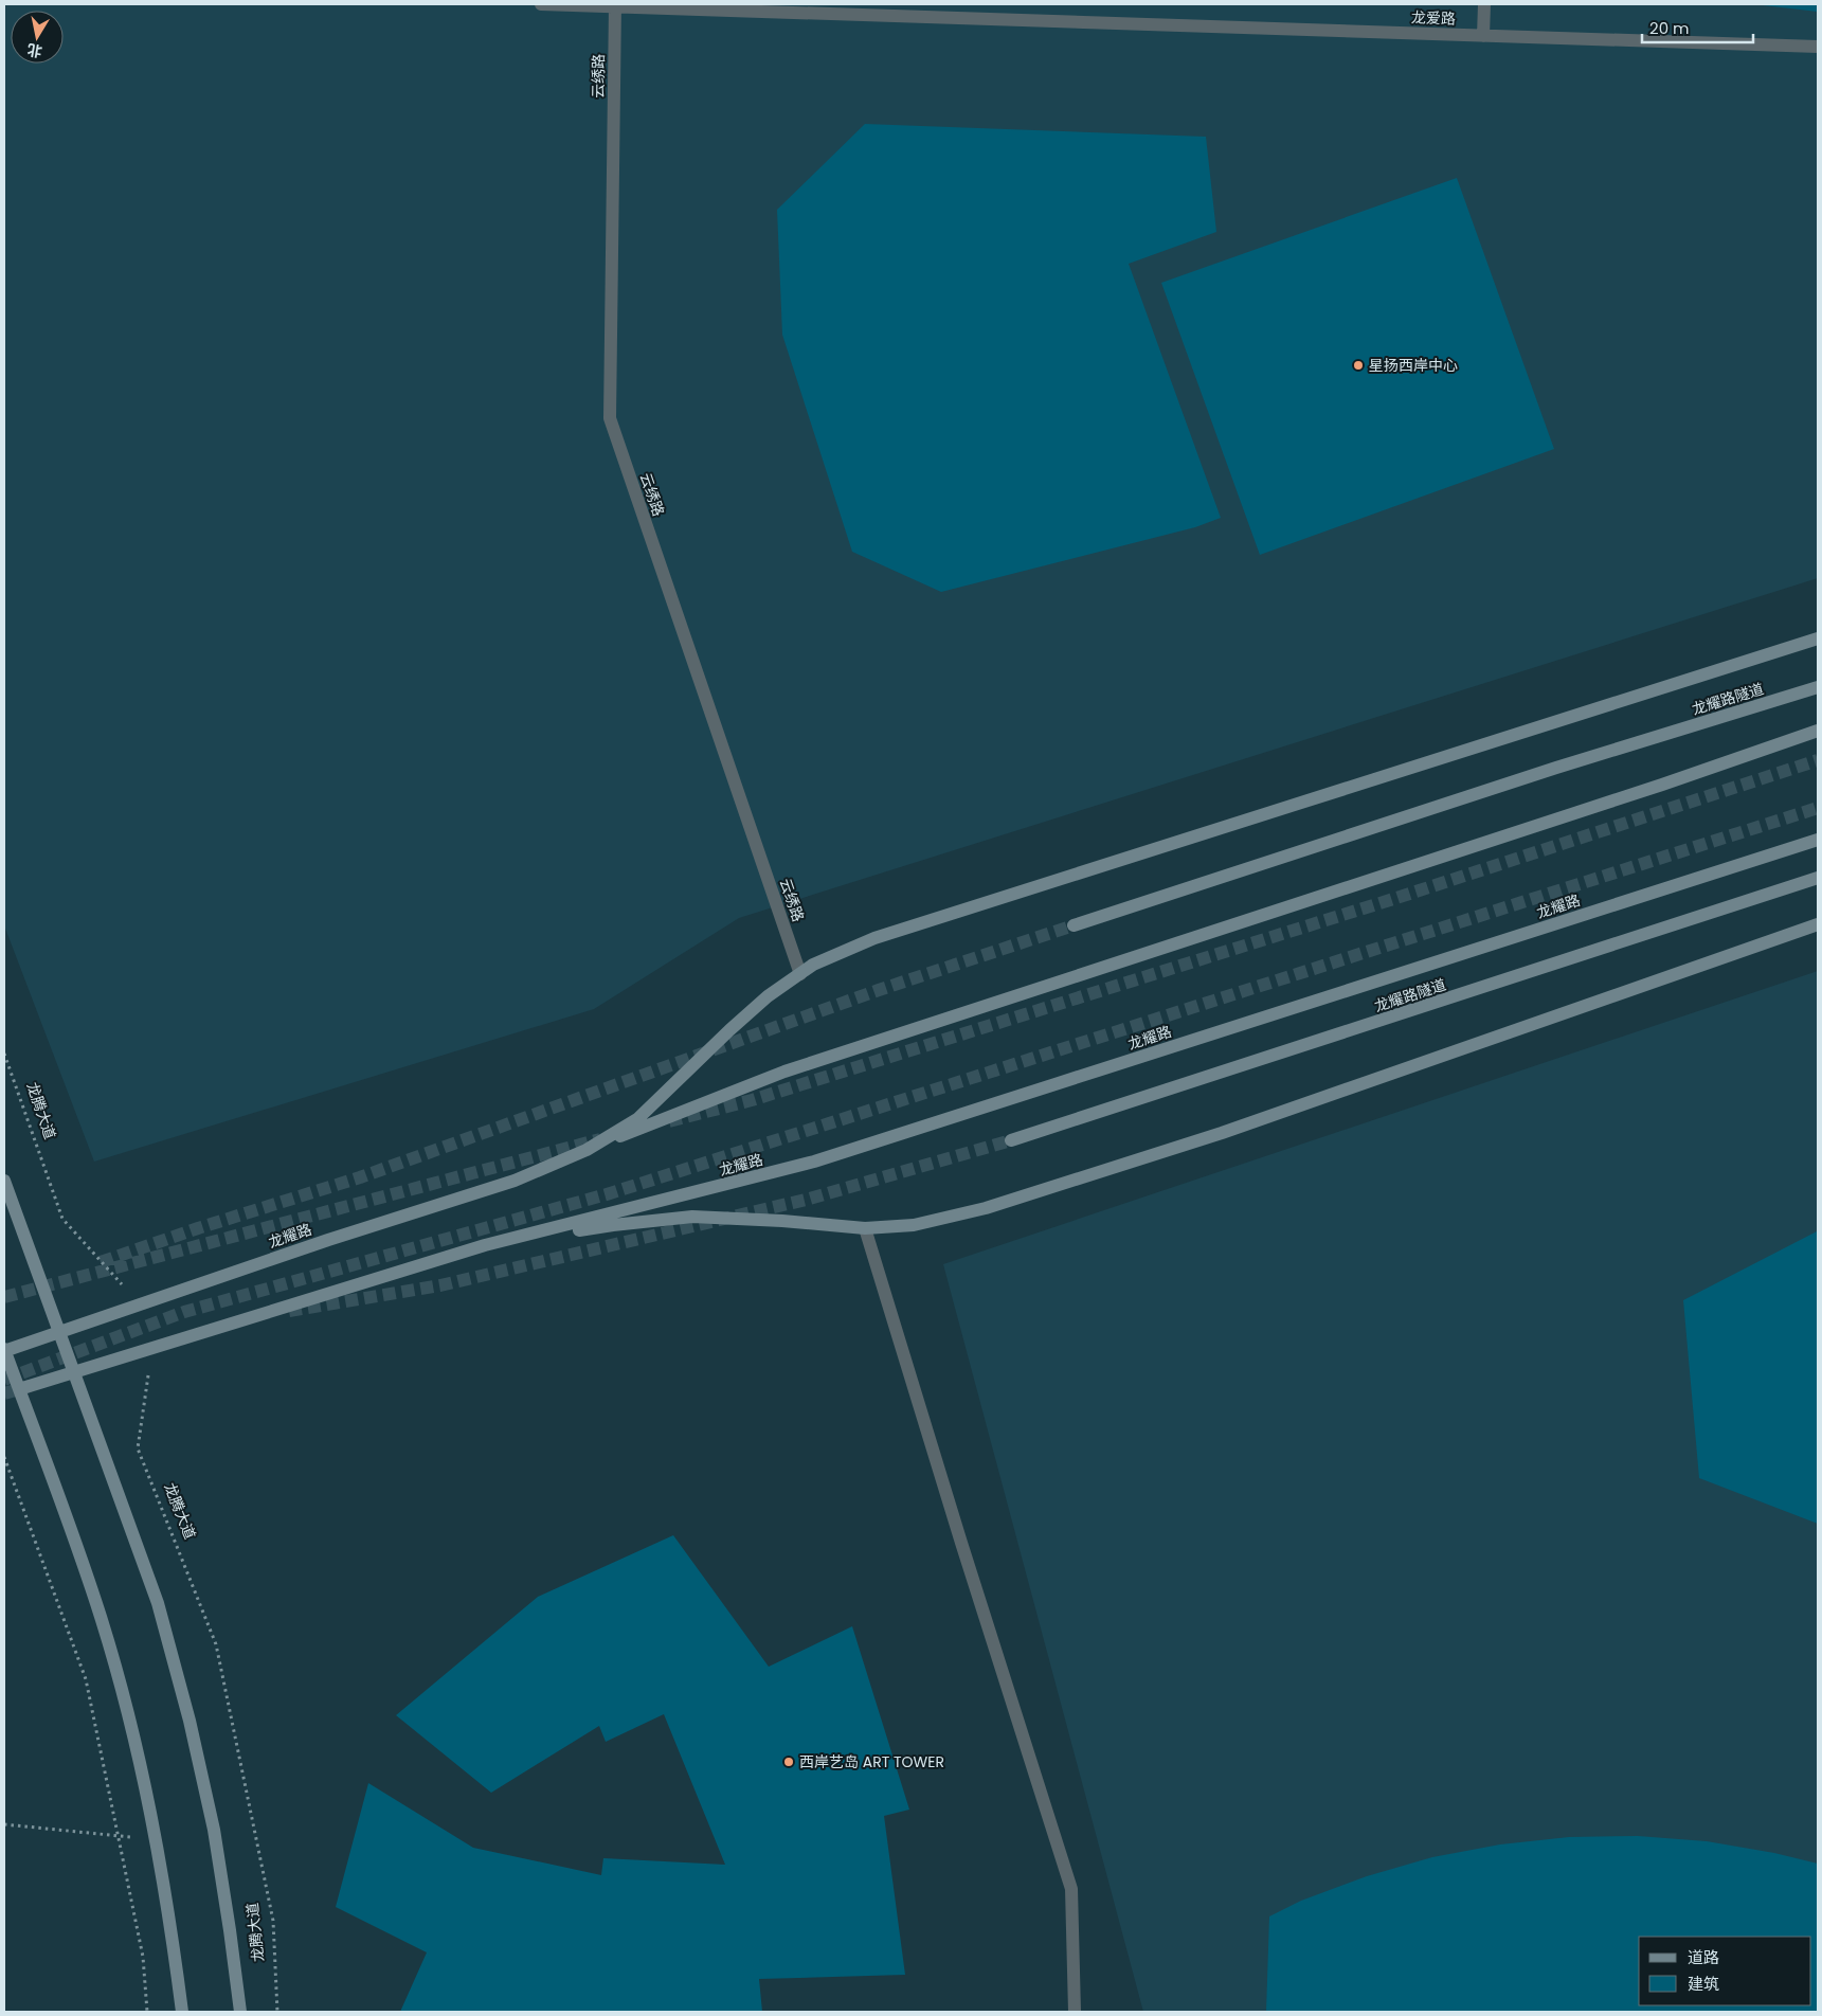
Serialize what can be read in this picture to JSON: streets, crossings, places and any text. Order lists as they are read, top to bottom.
{
  "streets": {
    "main road": ["龙耀路隧道", "龙耀路", "龙腾大道"],
    "street": ["龙爱路", "云绣路"]
  },
  "crossings": [
    ["龙爱路", "云绣路"],
    ["云绣路", "龙耀路"],
    ["龙耀路", "龙腾大道"]
  ],
  "places": ["星扬西岸中心", "西岸艺岛 ART TOWER"],
  "legend": ["道路", "建筑"],
  "scale_bar": "20 m",
  "north": "bottom"
}
